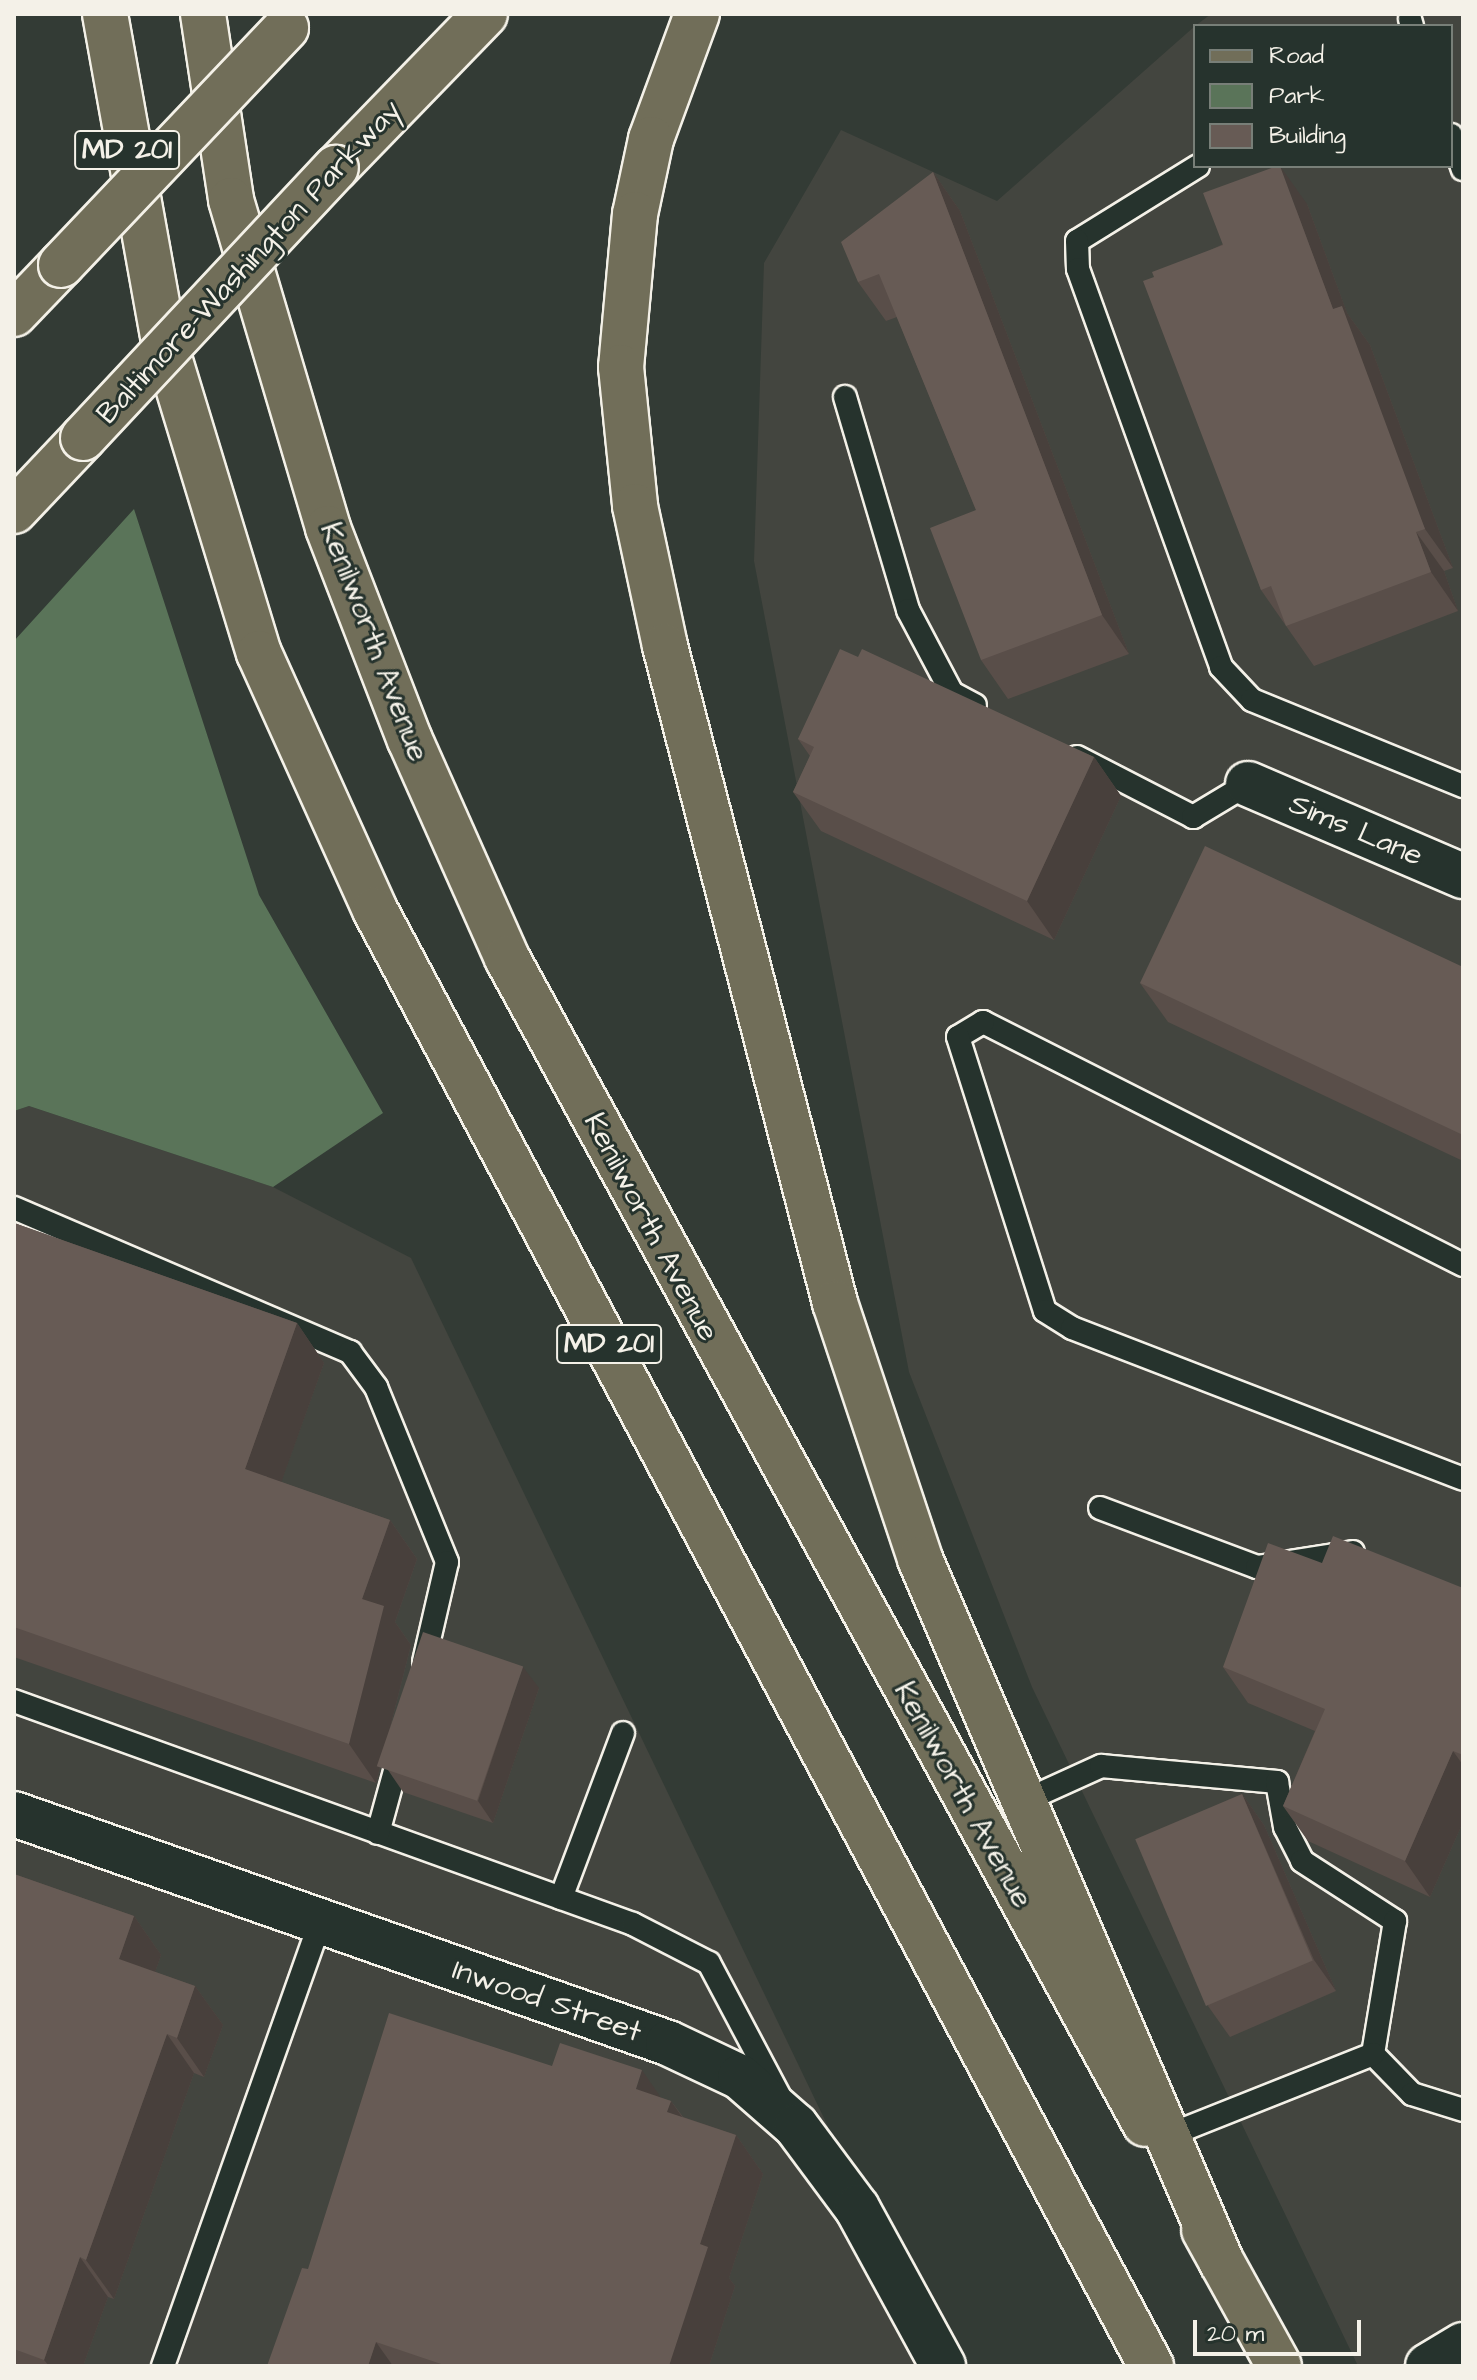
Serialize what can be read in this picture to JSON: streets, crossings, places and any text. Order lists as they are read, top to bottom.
{
  "streets": {
    "main road": ["MD 201", "Baltimore-Washington Parkway", "Kenilworth Avenue"],
    "street": ["Sims Lane", "Inwood Street"]
  },
  "legend": ["Road", "Park", "Building"],
  "scale_bar": "20 m"
}
